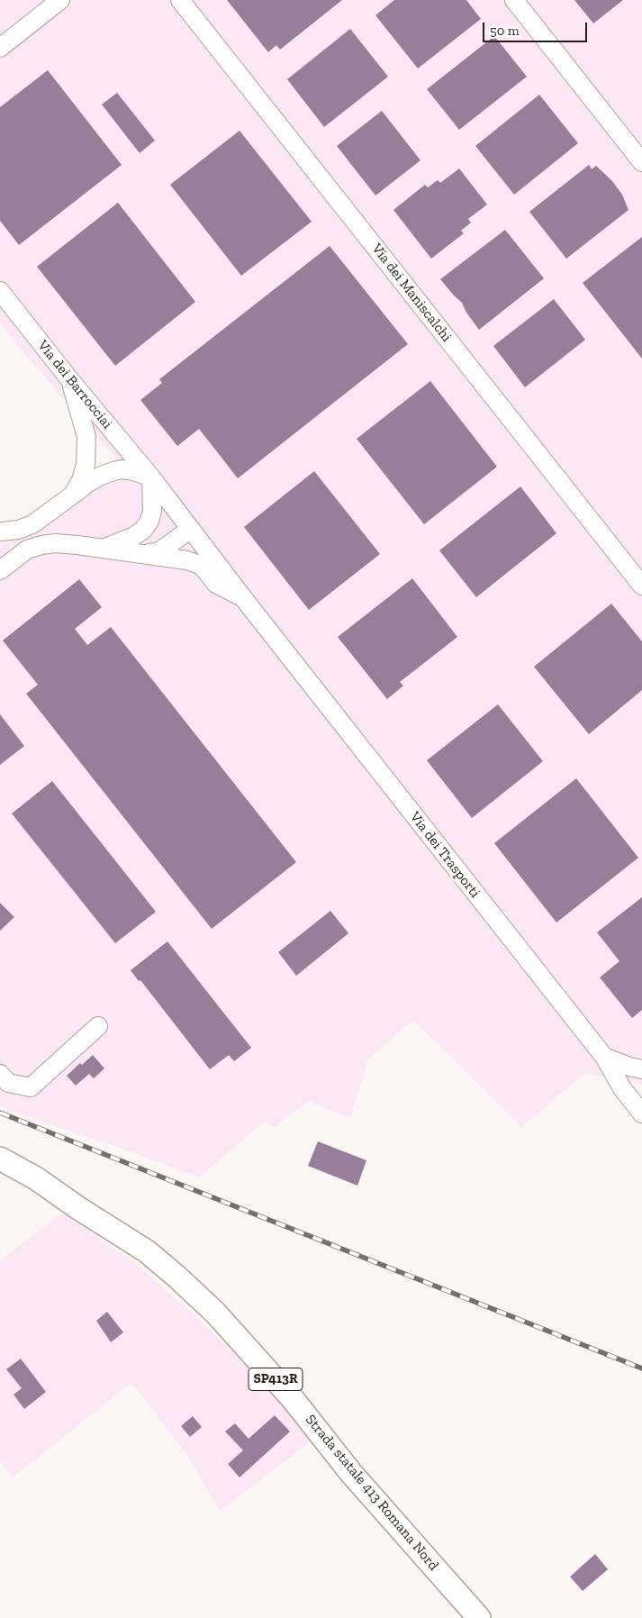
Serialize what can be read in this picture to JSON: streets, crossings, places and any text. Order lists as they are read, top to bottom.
{
  "streets": {
    "main road": ["SP413R", "Strada statale 413 Romana Nord"],
    "street": ["Via dei Maniscalchi", "Via dei Barrocciai", "Via dei Trasporti"]
  },
  "crossings": [
    ["Via dei Barrocciai", "Via dei Trasporti"]
  ],
  "scale_bar": "50 m"
}
